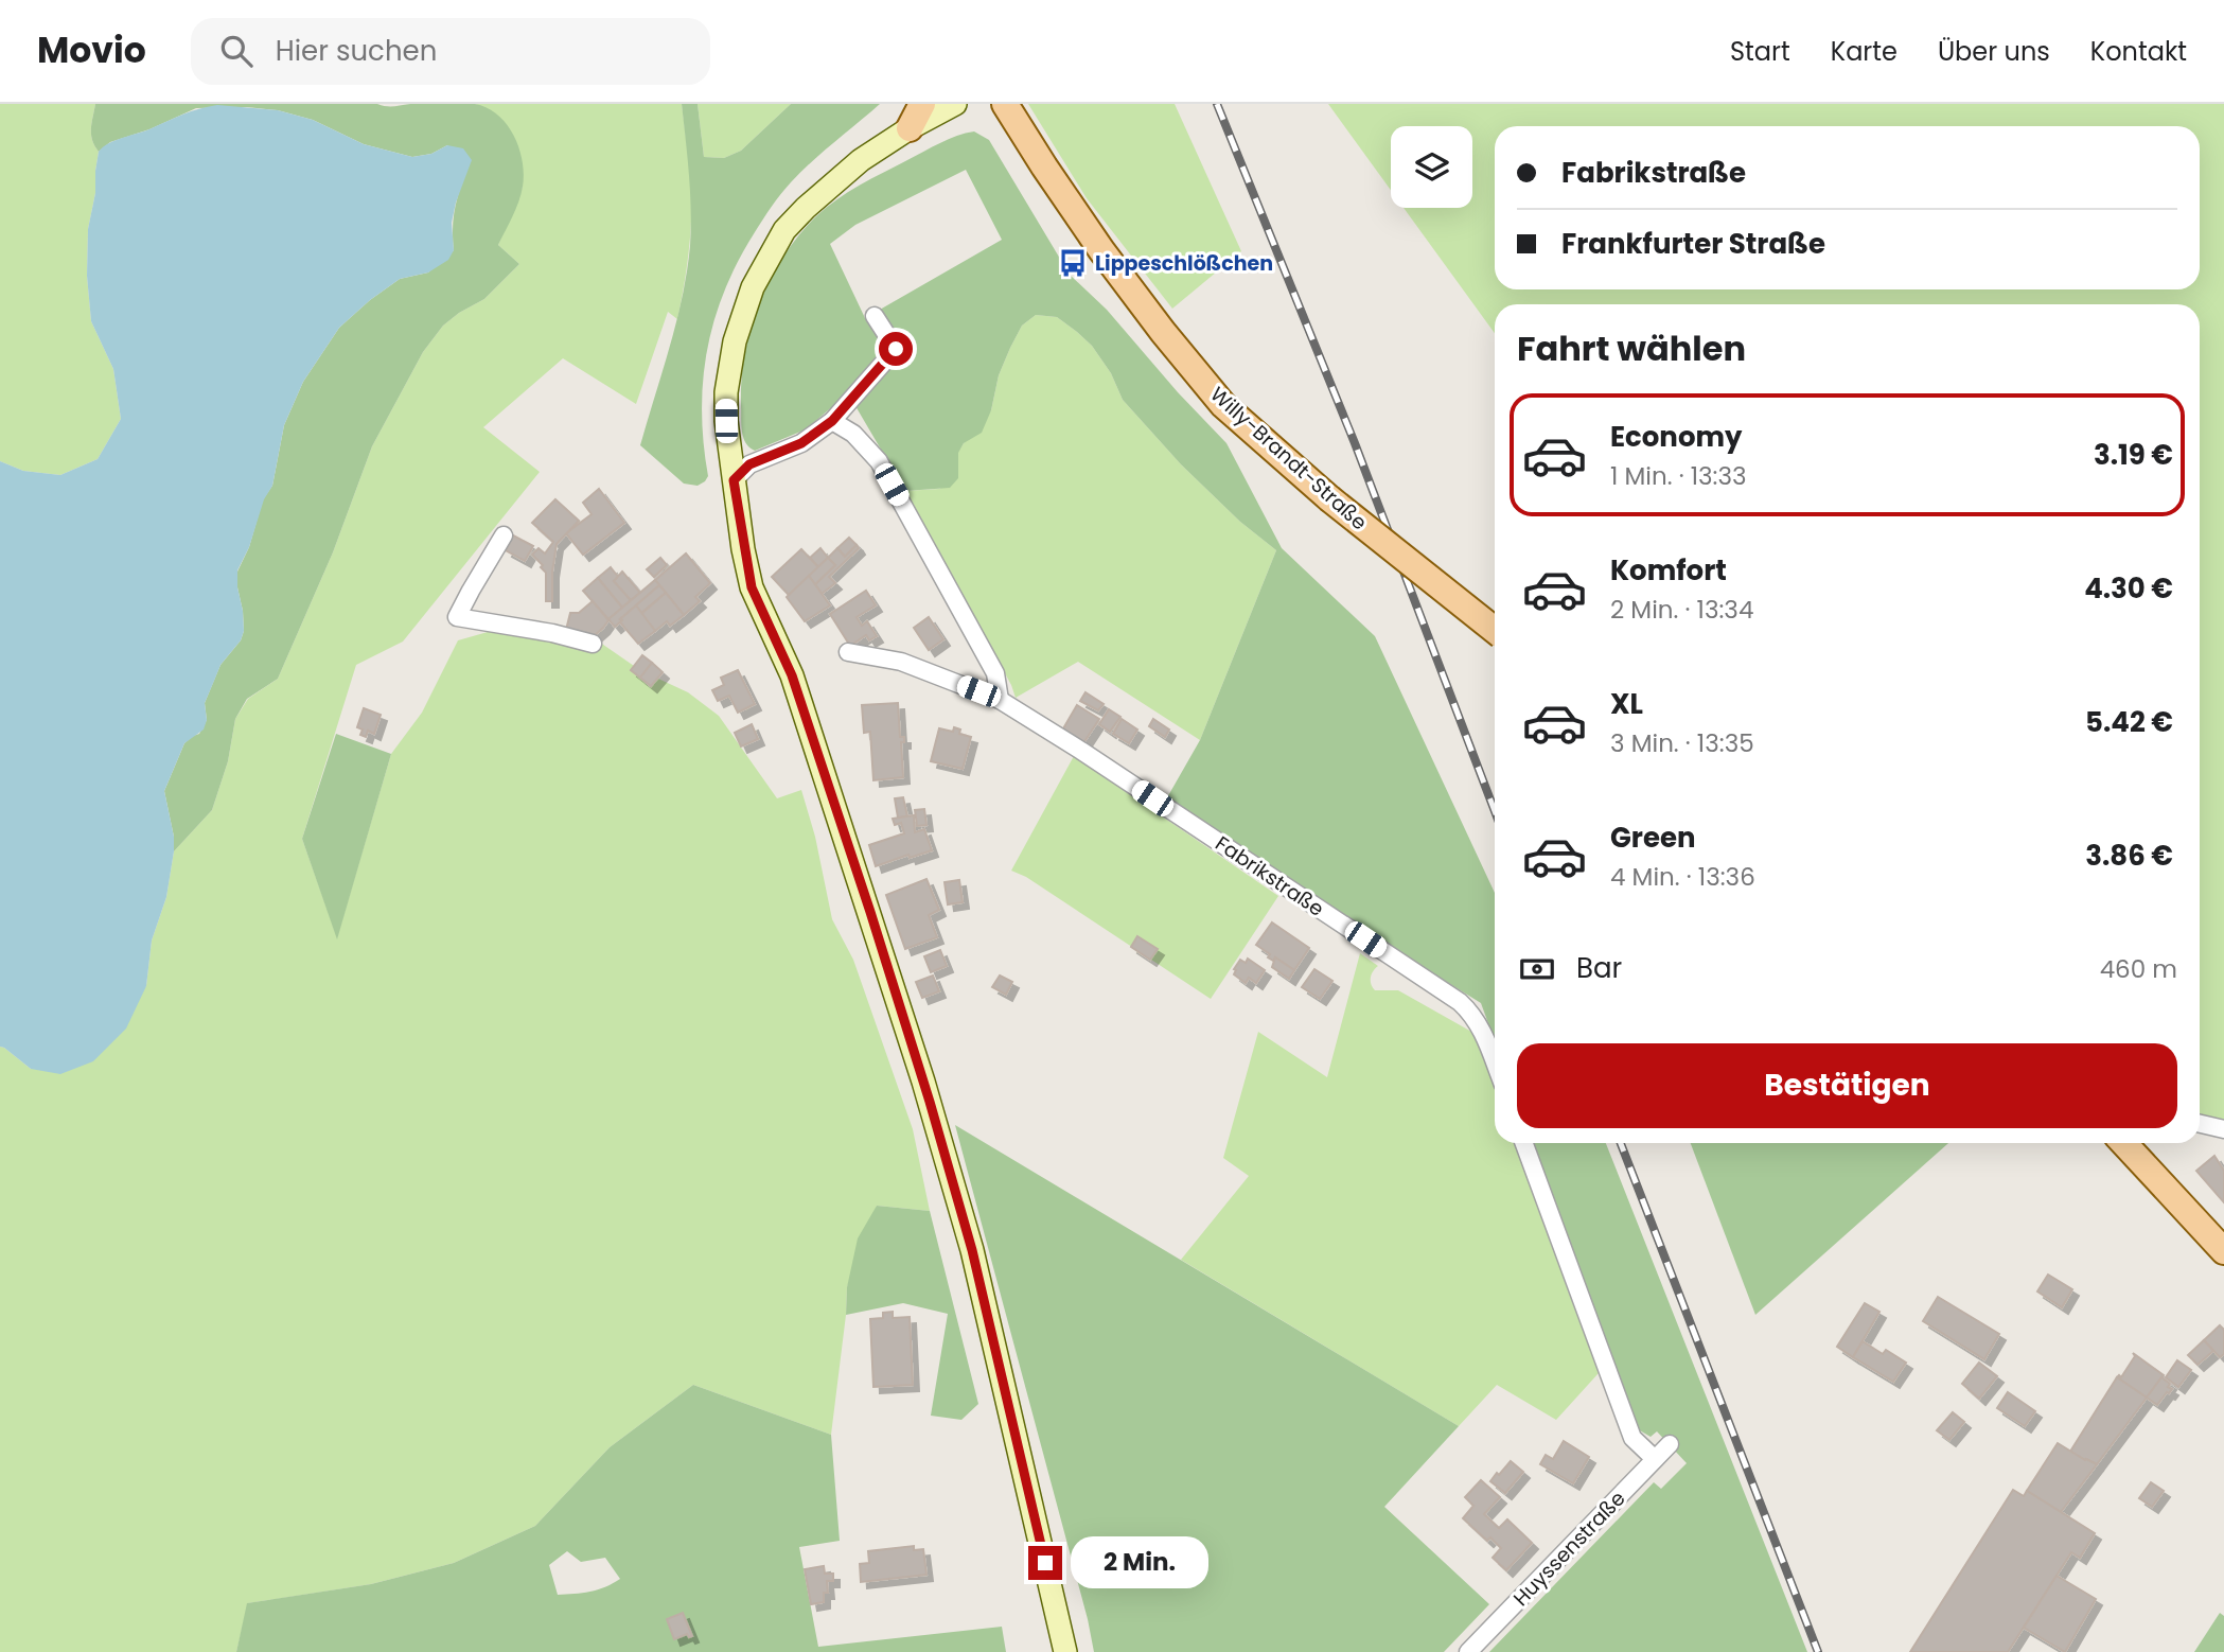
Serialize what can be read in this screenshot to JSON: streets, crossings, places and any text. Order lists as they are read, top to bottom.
{
  "streets": {
    "main road": ["Willy-Brandt-Straße"],
    "street": ["Fabrikstraße", "Huyssenstraße"]
  },
  "places": {
    "bus stop": ["Lippeschlößchen"]
  },
  "page": {
    "header": "Movio",
    "search": "Hier suchen",
    "nav": [
      "Start",
      "Karte",
      "Über uns",
      "Kontakt"
    ],
    "banner": ["Fabrikstraße", "Frankfurter Straße"],
    "heading": "Fahrt wählen",
    "list": [
      {
        "name": "Economy",
        "note": "1 Min. · 13:33",
        "value": "3.19 €"
      },
      {
        "name": "Komfort",
        "note": "2 Min. · 13:34",
        "value": "4.30 €"
      },
      {
        "name": "XL",
        "note": "3 Min. · 13:35",
        "value": "5.42 €"
      },
      {
        "name": "Green",
        "note": "4 Min. · 13:36",
        "value": "3.86 €"
      }
    ],
    "pay": ["Bar", "460 m"],
    "buttons": "Bestätigen",
    "bubble": "2 Min."
  }
}
